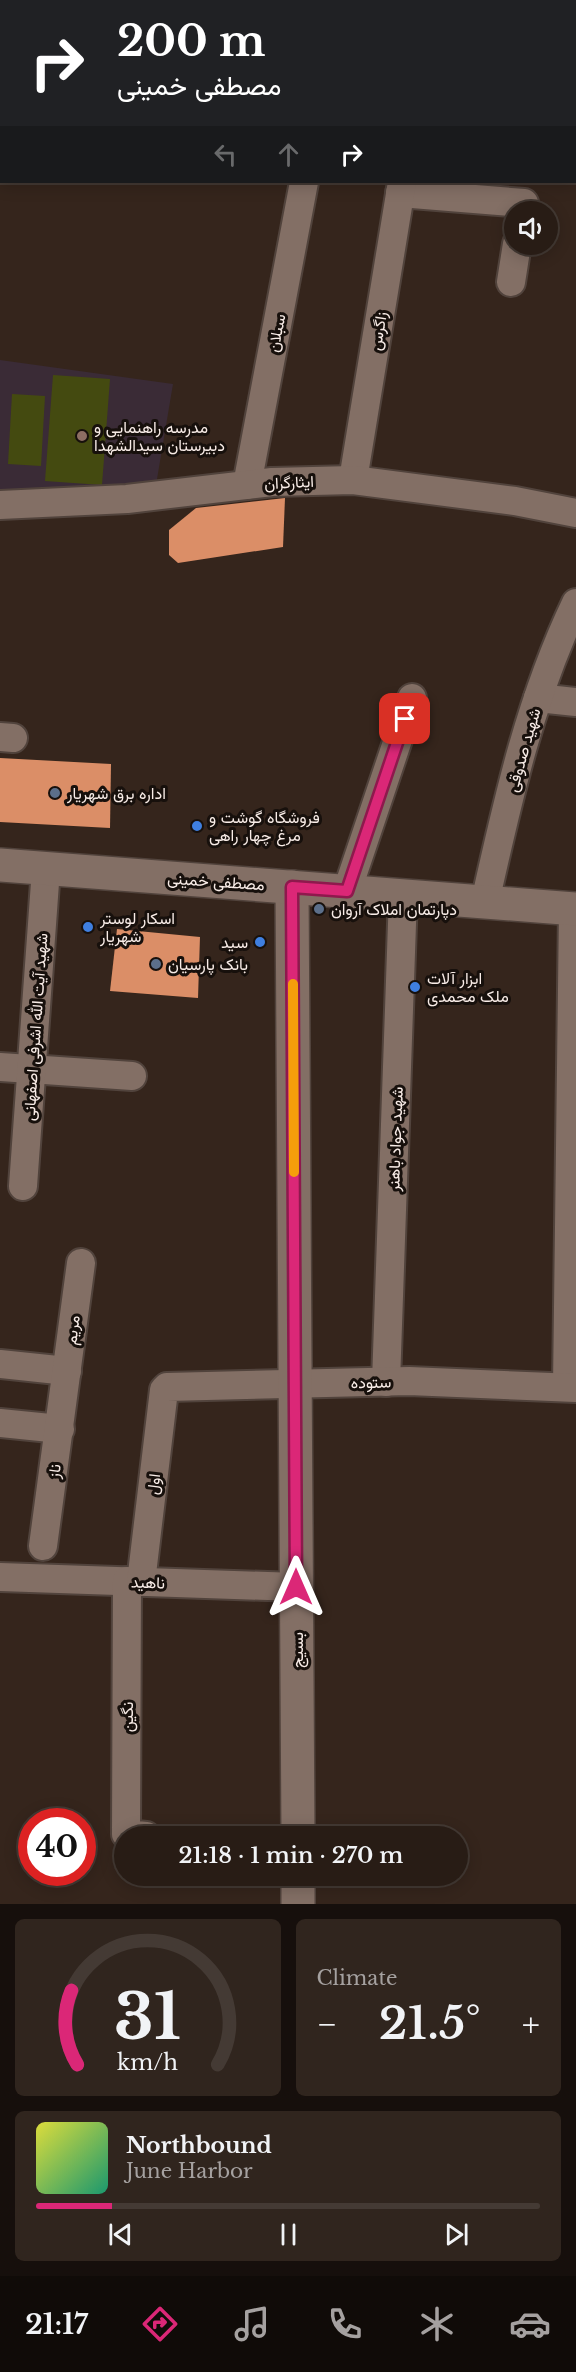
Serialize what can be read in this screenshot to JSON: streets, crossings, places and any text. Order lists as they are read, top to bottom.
{
  "streets": {
    "street": [
      "زاگرس",
      "سبلان",
      "ایثارگران",
      "شهید صدوقی",
      "مصطفی خمینی",
      "شهید آیت الله اشرفی اصفهانی",
      "شهید جواد باهنر",
      "مریم",
      "ستوده",
      "ناز",
      "اول",
      "ناهید",
      "بسیج",
      "نگین"
    ]
  },
  "crossings": [
    ["زاگرس", "ایثارگران"],
    ["سبلان", "ایثارگران"],
    ["شهید صدوقی", "مصطفی خمینی"],
    ["مصطفی خمینی", "شهید آیت الله اشرفی اصفهانی"],
    ["مصطفی خمینی", "شهید جواد باهنر"],
    ["مصطفی خمینی", "بسیج"],
    ["شهید جواد باهنر", "ستوده"],
    ["مریم", "ناز"],
    ["ستوده", "اول"],
    ["ستوده", "بسیج"],
    ["اول", "ناهید"],
    ["اول", "نگین"],
    ["ناهید", "بسیج"],
    ["ناهید", "نگین"]
  ],
  "places": [
    "مدرسه راهنمایی و دبیرستان سیدالشهدا",
    "اداره برق شهریار",
    "فروشگاه گوشت و مرغ چهار راهی",
    "دپارتمان املاک آروان",
    "اسکار لوستر شهریار",
    "سید",
    "بانک پارسیان",
    "ابزار آلات ملک محمدی"
  ],
  "page": {
    "turn": ["200 m", "مصطفی خمینی"],
    "limit": "40",
    "trip": "21:18 · 1 min · 270 m",
    "tile": "Climate",
    "heat": ["−", "21.5°", "+"],
    "song": ["Northbound", "June Harbor"],
    "tabs": "21:17",
    "gauge": ["31", "km/h"]
  }
}
